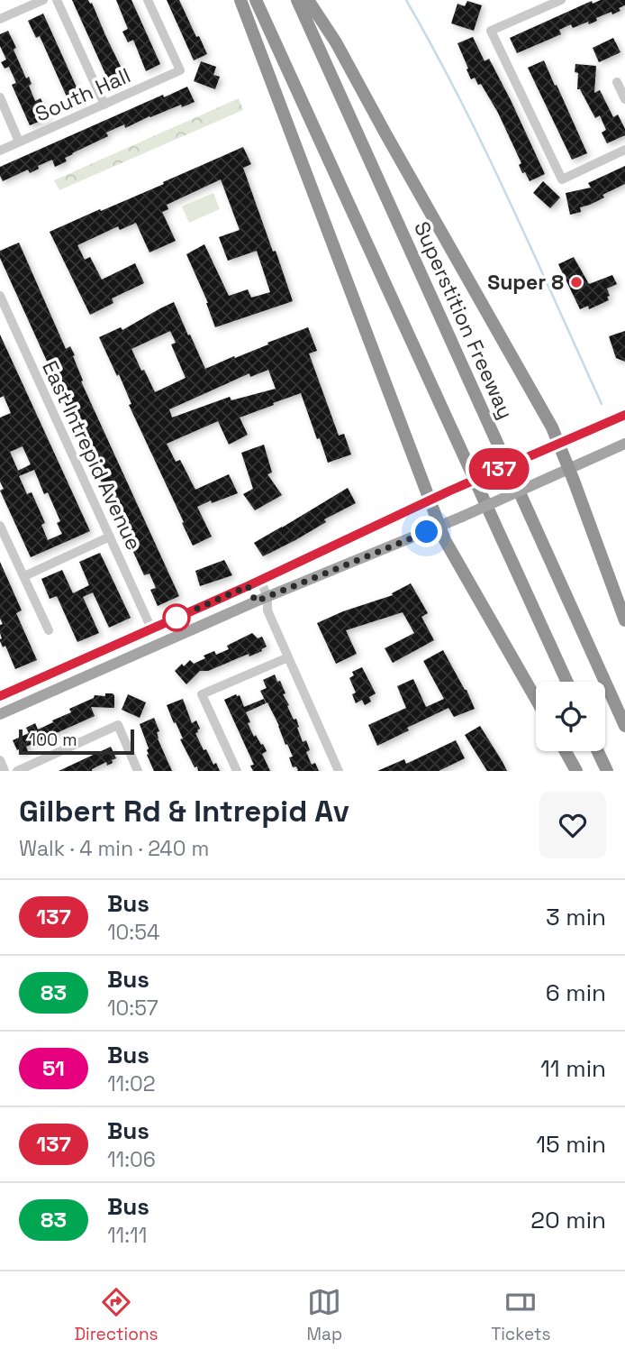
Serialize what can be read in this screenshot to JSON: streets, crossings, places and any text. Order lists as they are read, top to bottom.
{
  "streets": {
    "highway": ["Superstition Freeway"],
    "street": ["South Hall", "East Intrepid Avenue"]
  },
  "places": ["Super 8"],
  "lines": ["bus line 137"],
  "scale_bar": "100 m",
  "page": {
    "on_map": "137",
    "scale": "100 m",
    "heading": ["Gilbert Rd & Intrepid Av", "Walk · 4 min · 240 m"],
    "list": [
      {
        "mark": "137",
        "name": "Bus",
        "note": "10:54",
        "value": "3 min"
      },
      {
        "mark": "83",
        "name": "Bus",
        "note": "10:57",
        "value": "6 min"
      },
      {
        "mark": "51",
        "name": "Bus",
        "note": "11:02",
        "value": "11 min"
      },
      {
        "mark": "137",
        "name": "Bus",
        "note": "11:06",
        "value": "15 min"
      },
      {
        "mark": "83",
        "name": "Bus",
        "note": "11:11",
        "value": "20 min"
      }
    ],
    "tabs": ["Directions", "Map", "Tickets"]
  }
}
